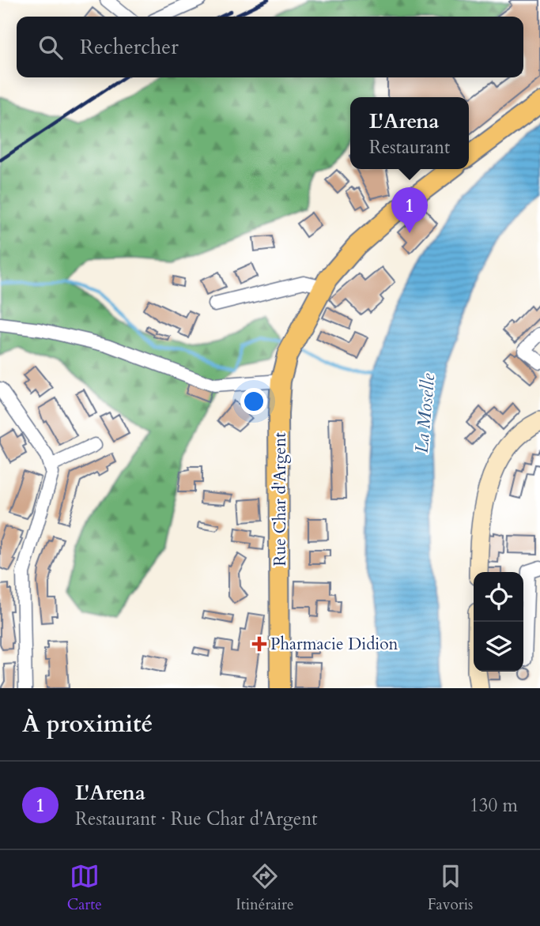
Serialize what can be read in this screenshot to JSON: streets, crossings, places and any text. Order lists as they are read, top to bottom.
{
  "streets": {
    "main road": ["Rue Char d'Argent"]
  },
  "water": ["La Moselle"],
  "places": {
    "health": ["Pharmacie Didion"]
  },
  "page": {
    "search": "Rechercher",
    "popup": ["L'Arena", "Restaurant"],
    "pins": "1",
    "heading": "À proximité",
    "list": [
      {
        "mark": "1",
        "name": "L'Arena",
        "note": "Restaurant · Rue Char d'Argent",
        "value": "130 m"
      }
    ],
    "nav": ["Carte", "Itinéraire", "Favoris"]
  }
}
